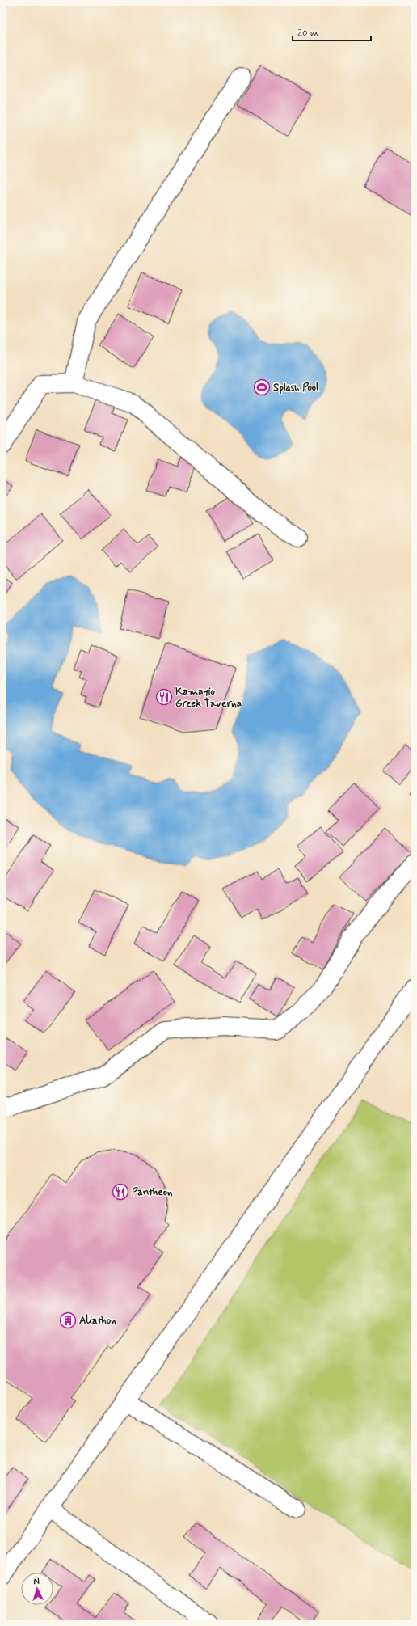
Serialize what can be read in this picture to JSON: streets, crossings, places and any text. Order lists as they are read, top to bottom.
{
  "places": {
    "sports": ["Splash Pool"],
    "restaurant": ["Kamayio Greek Taverna", "Pantheon"],
    "building": ["Aliathon"]
  },
  "scale_bar": "20 m",
  "north": "top"
}
